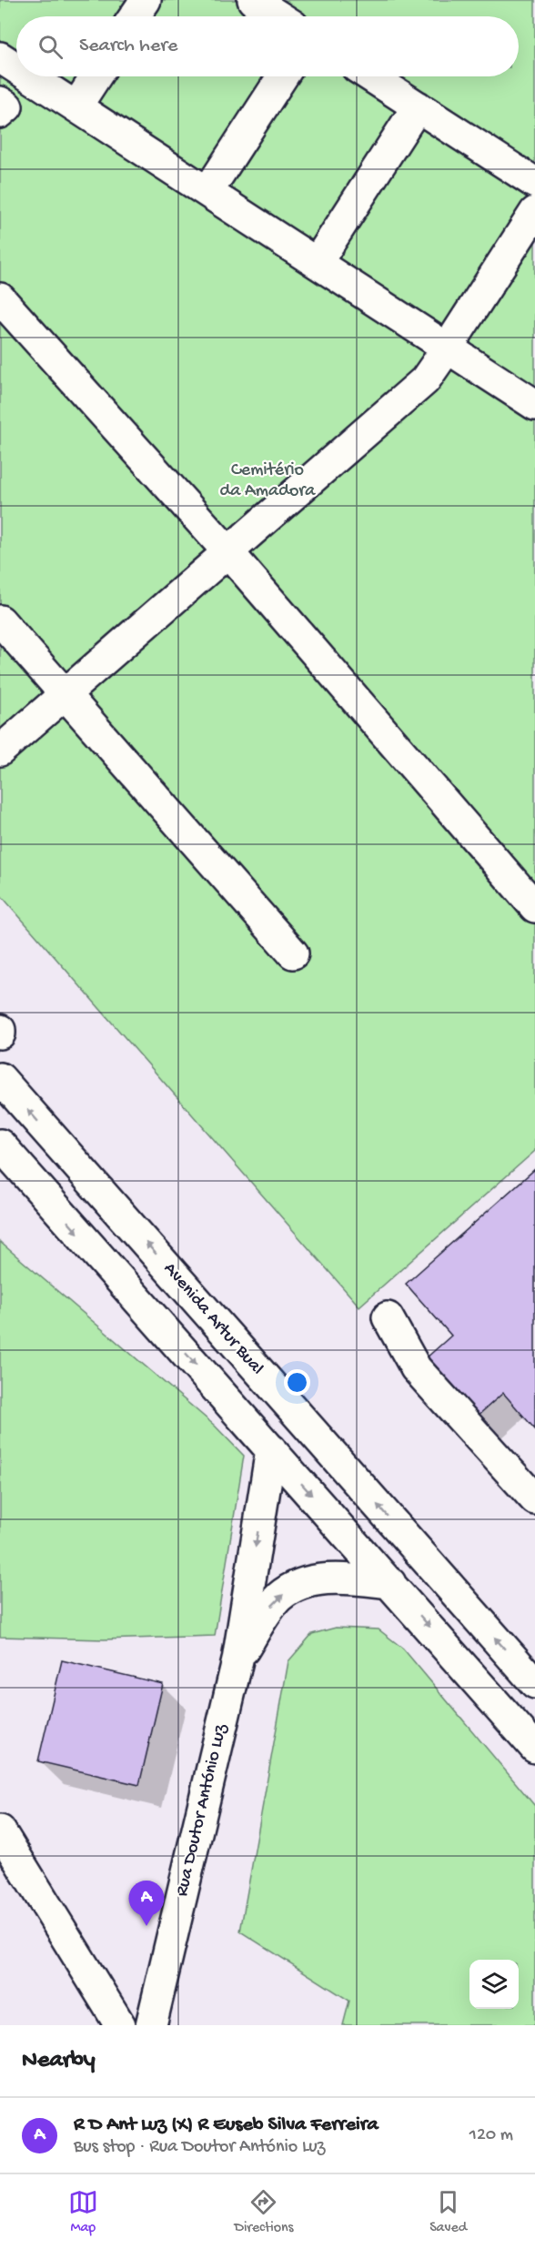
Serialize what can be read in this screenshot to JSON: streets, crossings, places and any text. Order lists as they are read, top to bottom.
{
  "streets": {
    "street": ["Avenida Artur Bual", "Rua Doutor António Luz"]
  },
  "parks": ["Cemitério da Amadora"],
  "page": {
    "search": "Search here",
    "pins": "A",
    "heading": "Nearby",
    "list": [
      {
        "mark": "A",
        "name": "R D Ant Luz (X) R Euseb Silva Ferreira",
        "note": "Bus stop · Rua Doutor António Luz",
        "value": "120 m"
      }
    ],
    "nav": ["Map", "Directions", "Saved"]
  }
}
